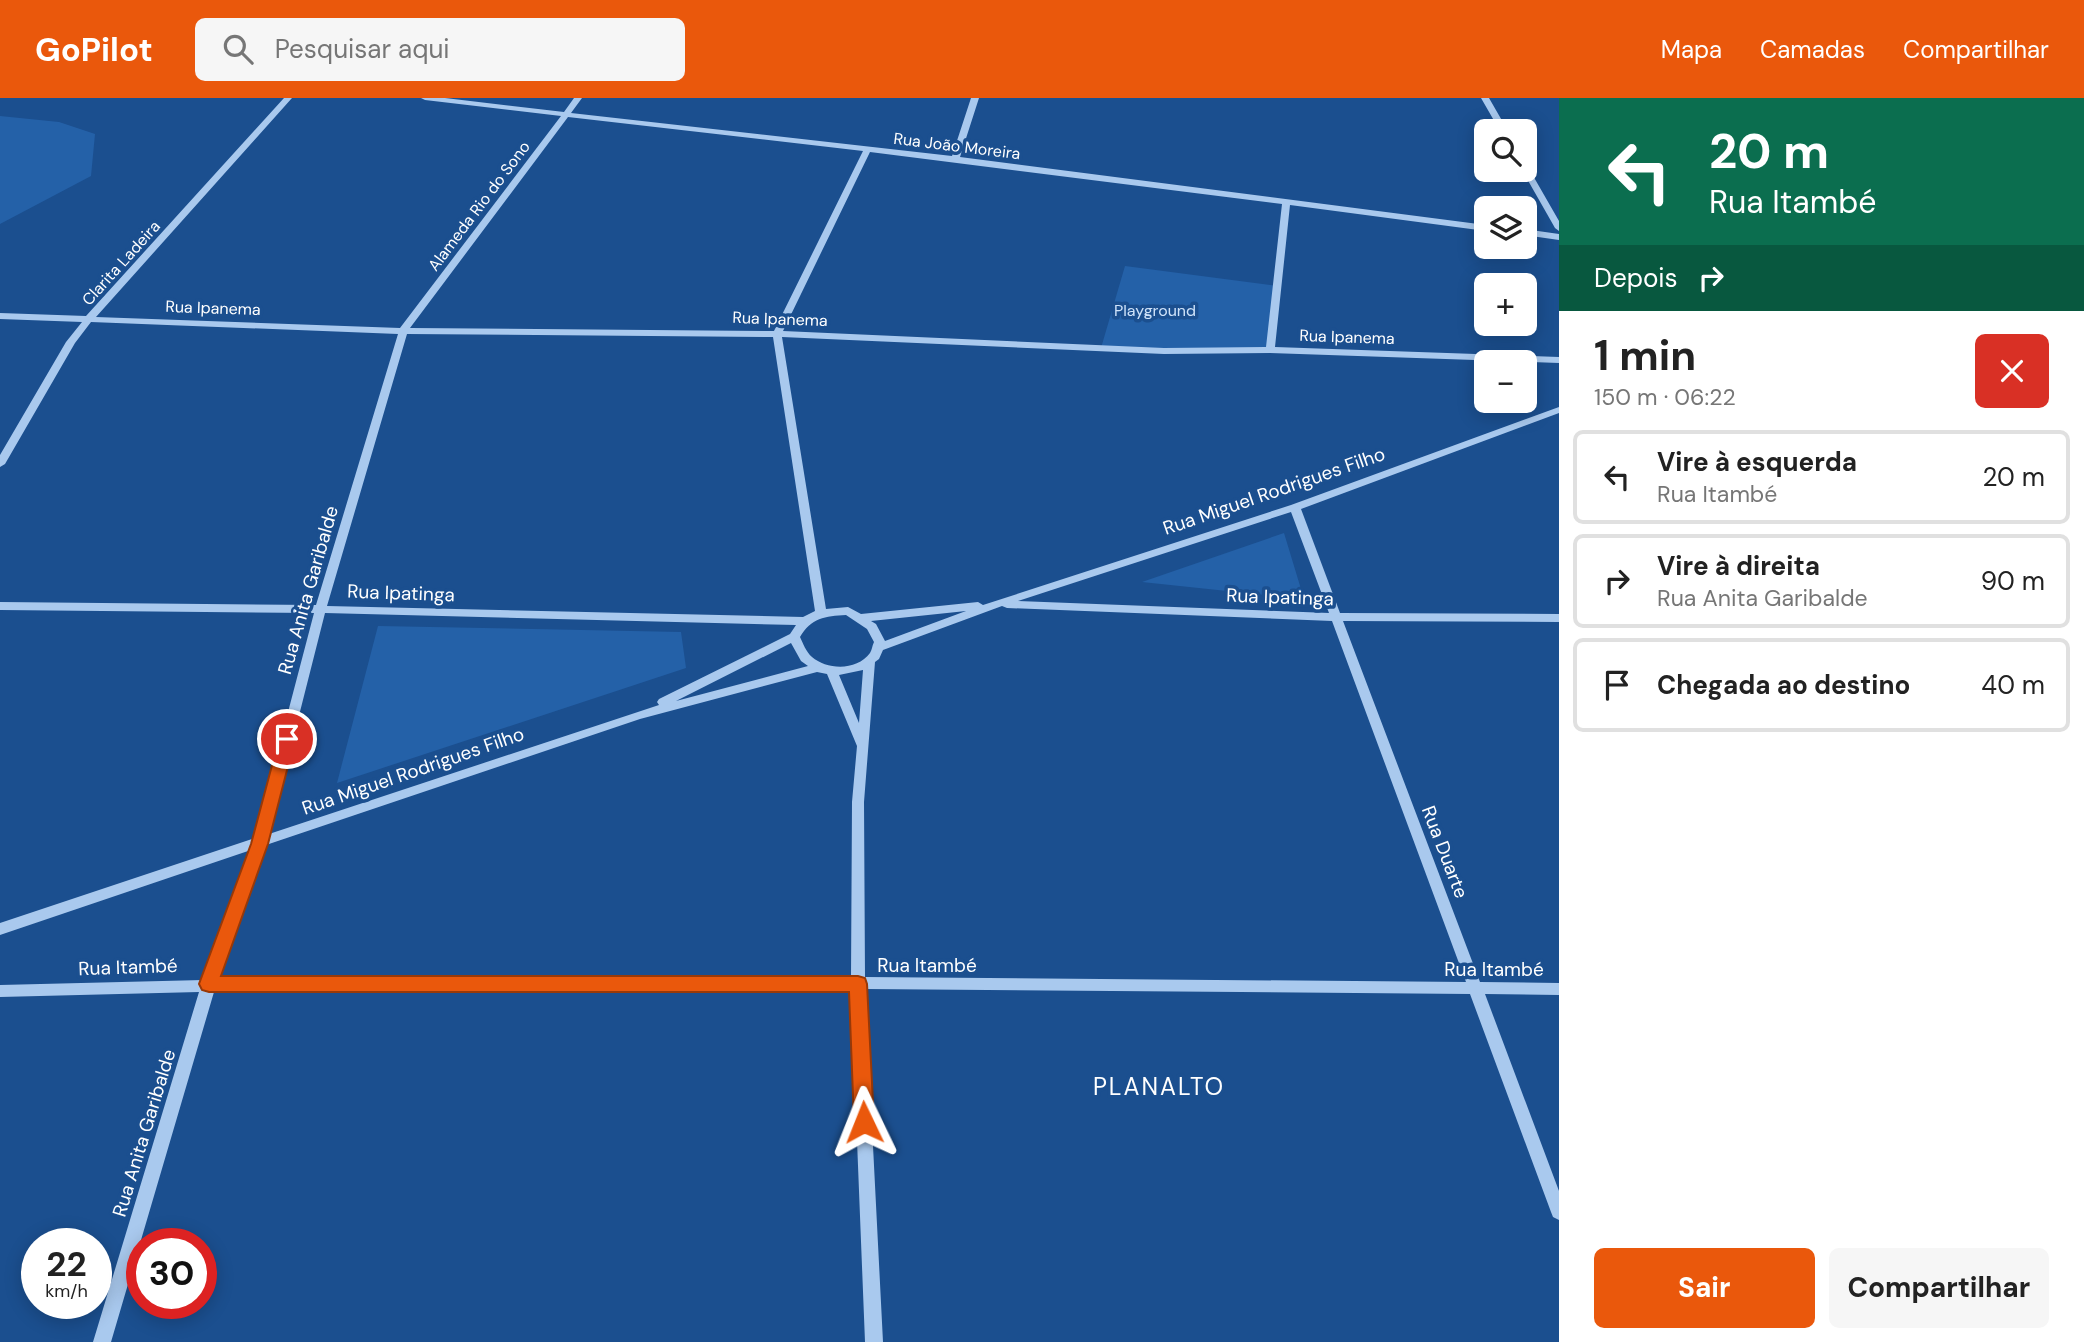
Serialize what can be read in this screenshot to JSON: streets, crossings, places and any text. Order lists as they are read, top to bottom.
{
  "streets": {
    "street": [
      "Rua João Moreira",
      "Alameda Rio do Sono",
      "Clarita Ladeira",
      "Rua Ipanema",
      "Rua Miguel Rodrigues Filho",
      "Rua Anita Garibalde",
      "Rua Ipatinga",
      "Rua Duarte",
      "Rua Itambé"
    ]
  },
  "crossings": [
    ["Rua João Moreira", "Alameda Rio do Sono"],
    ["Alameda Rio do Sono", "Rua Ipanema"],
    ["Alameda Rio do Sono", "Rua Anita Garibalde"],
    ["Clarita Ladeira", "Rua Ipanema"],
    ["Rua Ipanema", "Rua Anita Garibalde"],
    ["Rua Miguel Rodrigues Filho", "Rua Anita Garibalde"],
    ["Rua Miguel Rodrigues Filho", "Rua Ipatinga"],
    ["Rua Miguel Rodrigues Filho", "Rua Duarte"],
    ["Rua Anita Garibalde", "Rua Ipatinga"],
    ["Rua Anita Garibalde", "Rua Itambé"],
    ["Rua Ipatinga", "Rua Duarte"],
    ["Rua Duarte", "Rua Itambé"]
  ],
  "districts": ["PLANALTO"],
  "parks": ["Playground"],
  "page": {
    "header": "GoPilot",
    "search": "Pesquisar aqui",
    "nav": ["Mapa", "Camadas", "Compartilhar"],
    "turn": ["20 m", "Rua Itambé"],
    "map_buttons": ["+", "−"],
    "then": "Depois",
    "heading": ["1 min", "150 m · 06:22"],
    "list": [
      {
        "name": "Vire à esquerda",
        "note": "Rua Itambé",
        "value": "20 m"
      },
      {
        "name": "Vire à direita",
        "note": "Rua Anita Garibalde",
        "value": "90 m"
      },
      {
        "name": "Chegada ao destino",
        "value": "40 m"
      }
    ],
    "speed": "22 km/h",
    "limit": "30",
    "buttons": ["Sair", "Compartilhar"]
  }
}
